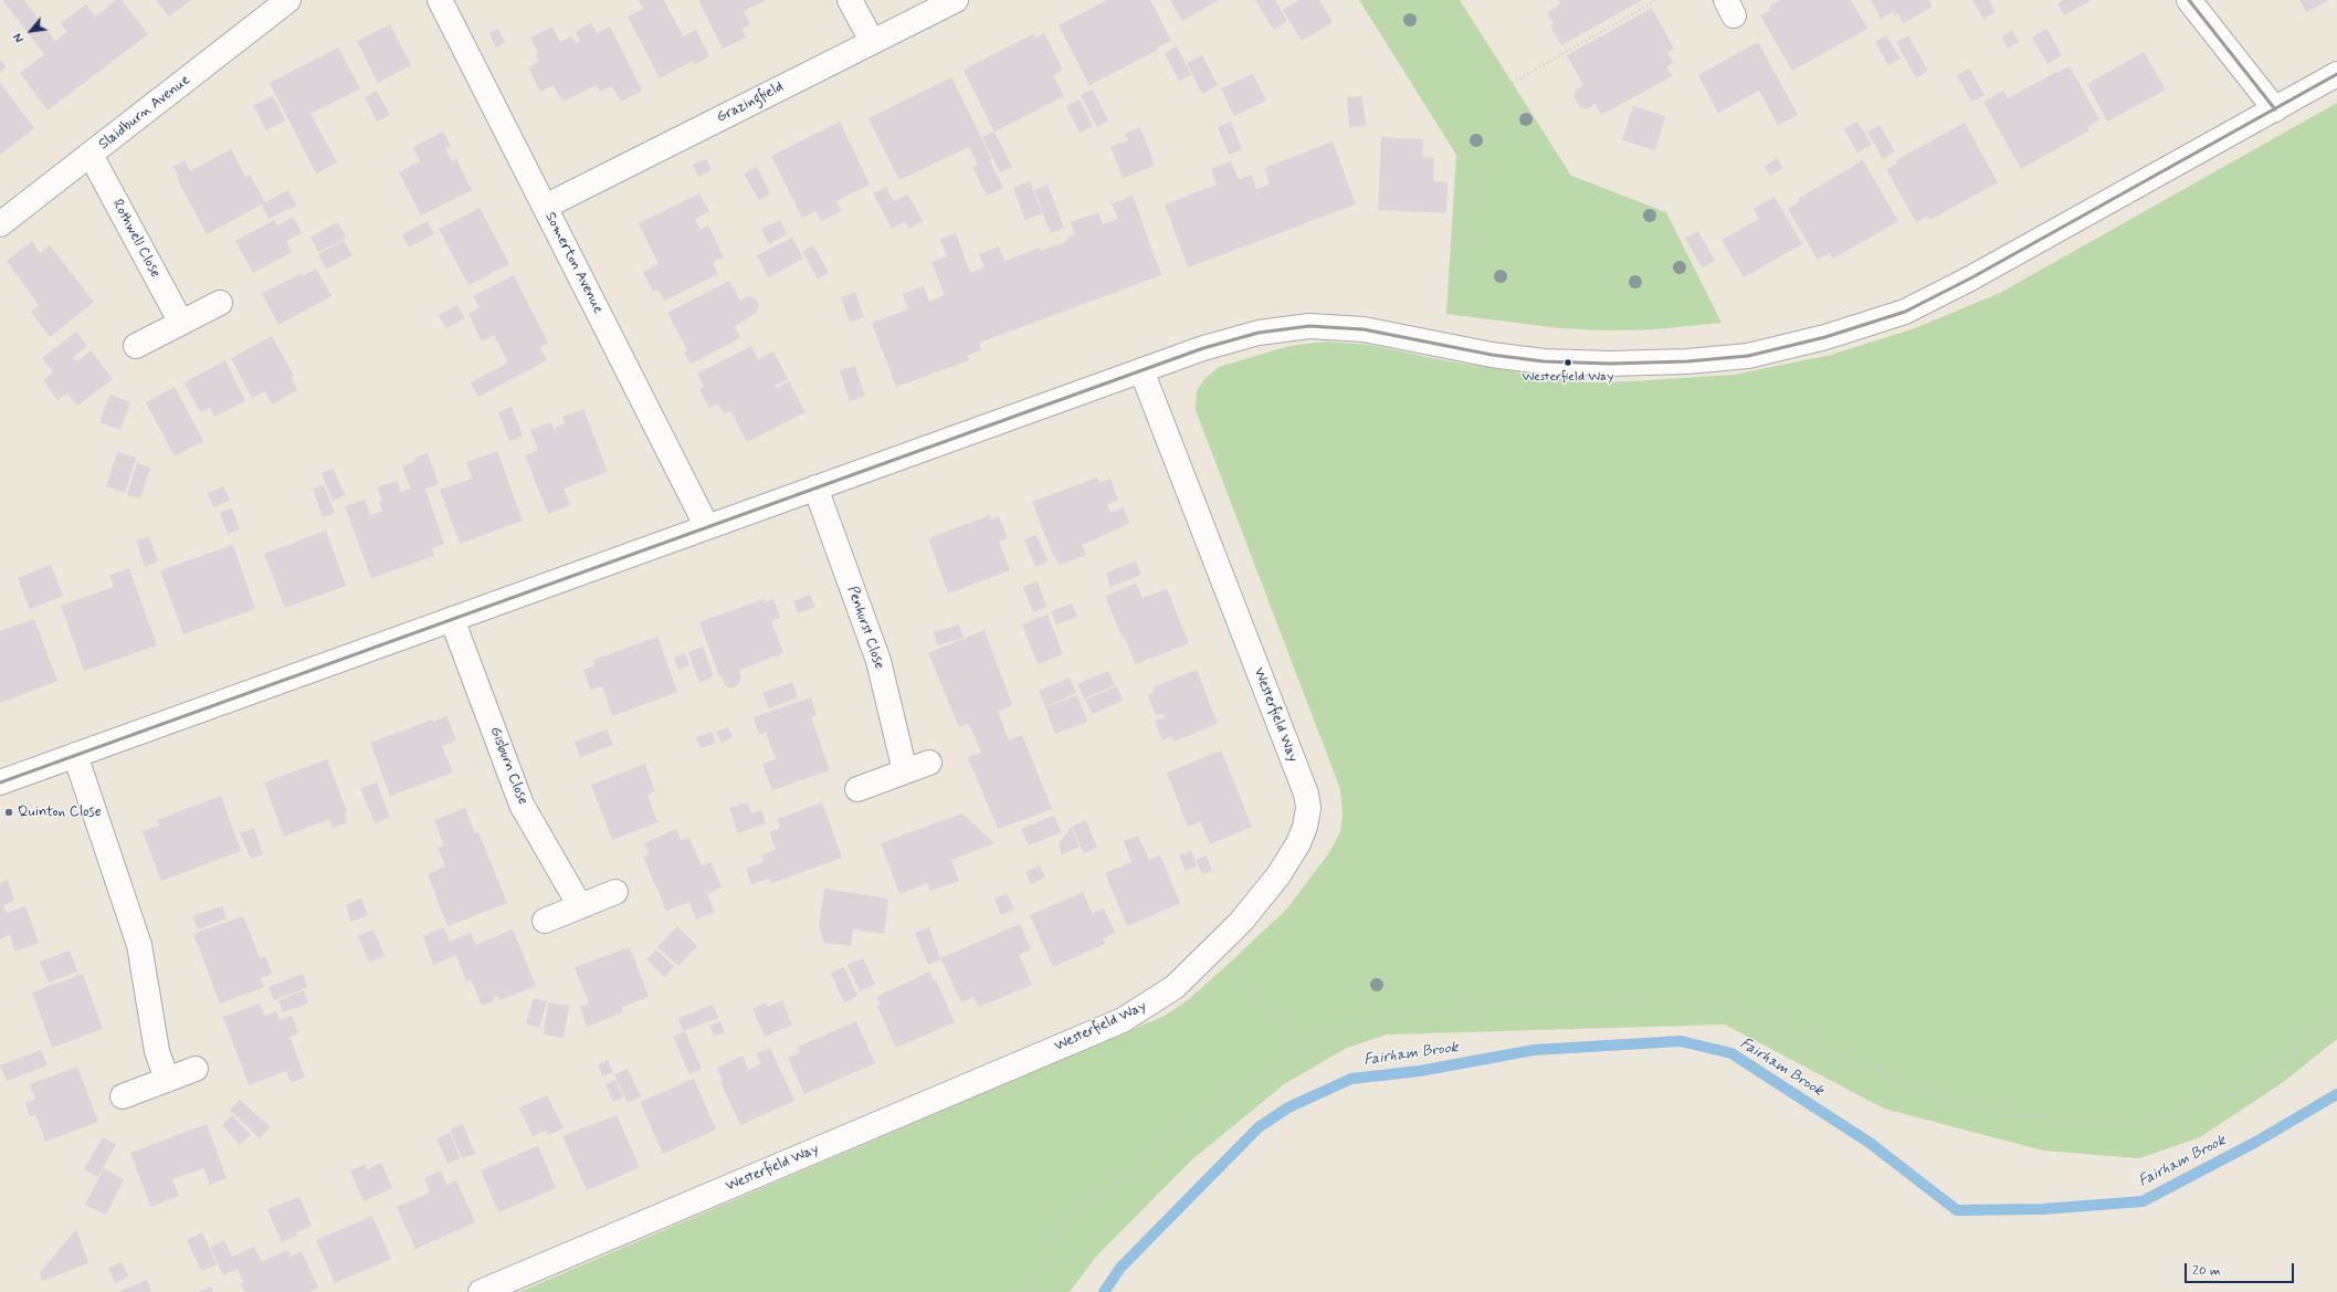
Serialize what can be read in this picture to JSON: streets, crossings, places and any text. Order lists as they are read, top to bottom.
{
  "streets": {
    "street": [
      "Grazingfield",
      "Slaidburn Avenue",
      "Rothwell Close",
      "Somerton Avenue",
      "Penhurst Close",
      "Westerfield Way",
      "Gisburn Close"
    ]
  },
  "crossings": [
    ["Grazingfield", "Somerton Avenue"],
    ["Slaidburn Avenue", "Rothwell Close"]
  ],
  "water": ["Fairham Brook"],
  "places": ["Westerfield Way", "Quinton Close"],
  "scale_bar": "20 m",
  "north": "bottom left"
}
